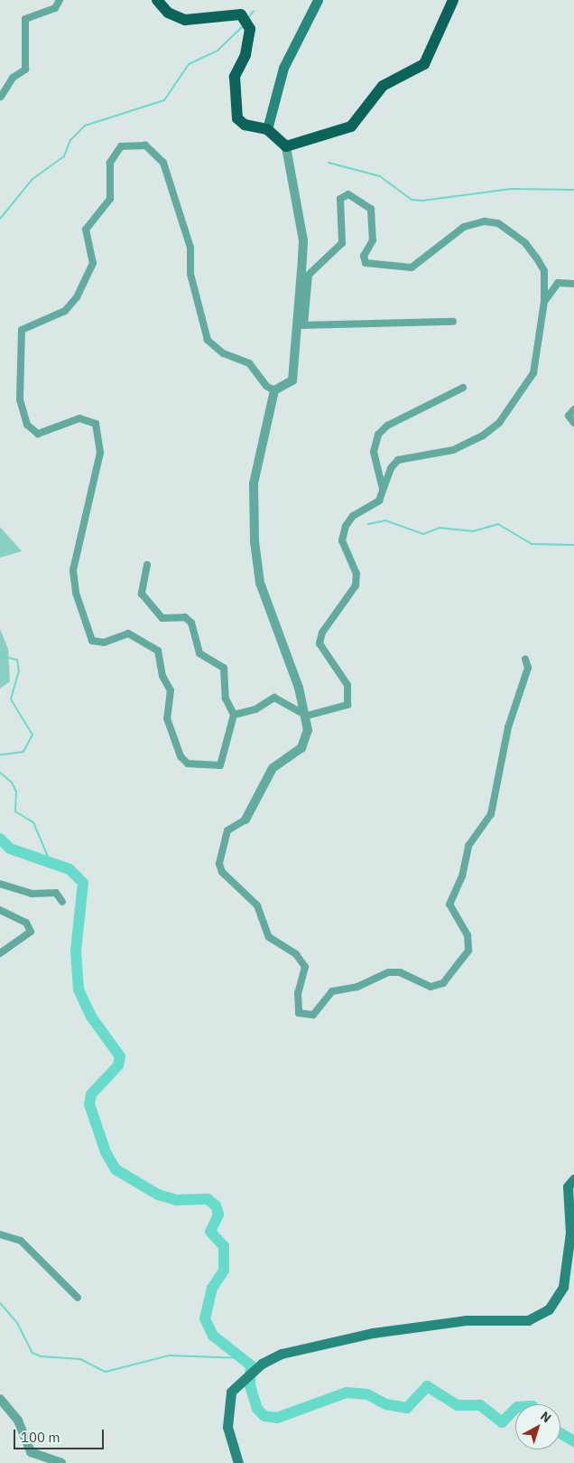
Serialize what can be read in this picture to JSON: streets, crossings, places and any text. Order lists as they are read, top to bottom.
{
  "scale_bar": "100 m",
  "north": "top right"
}
